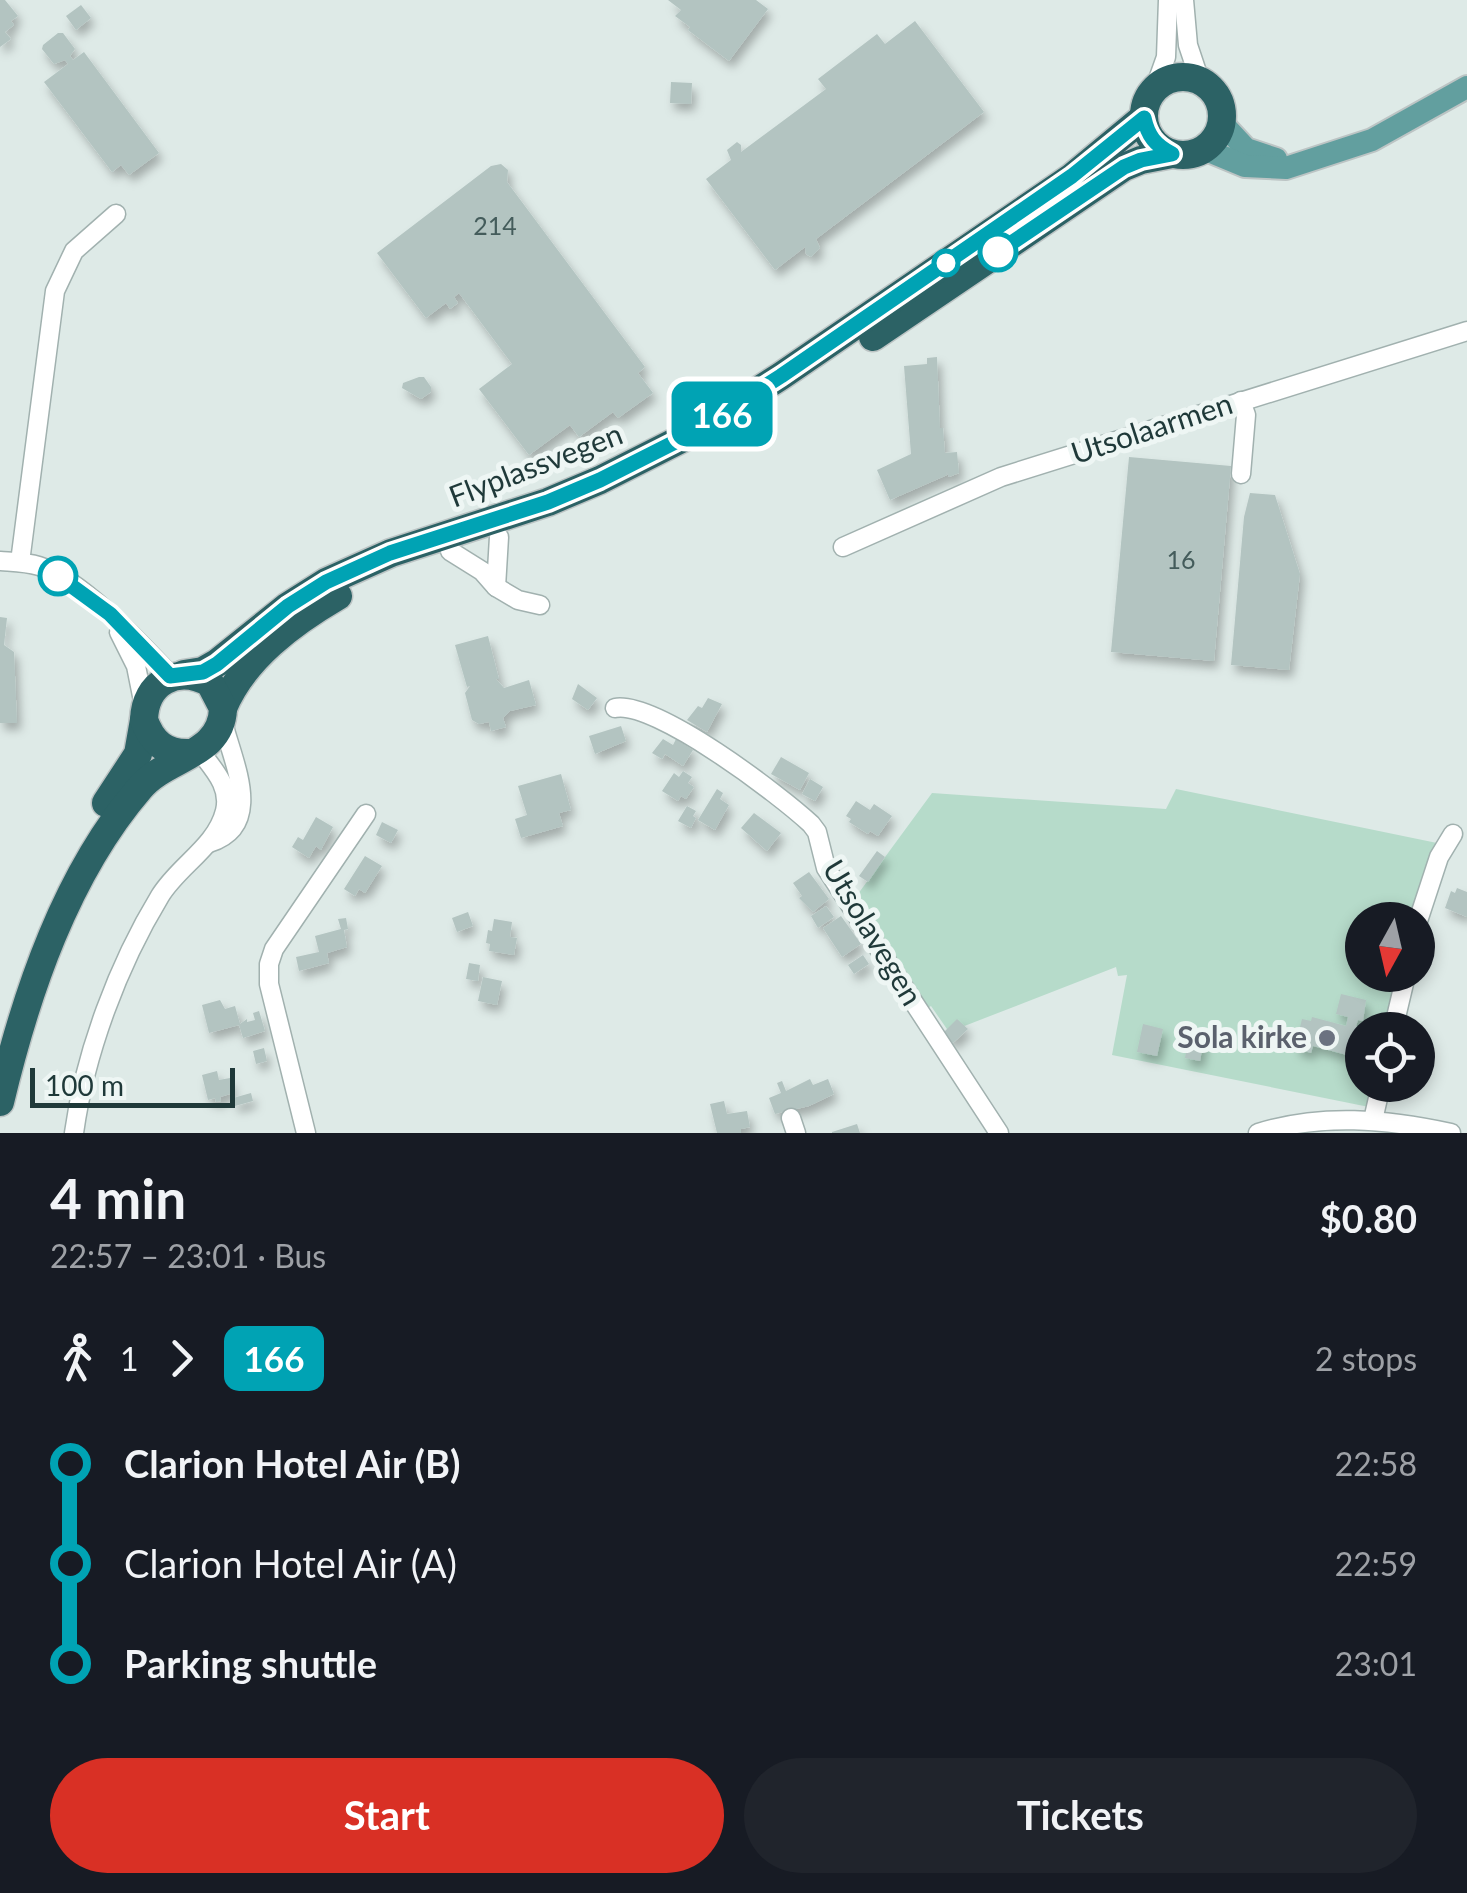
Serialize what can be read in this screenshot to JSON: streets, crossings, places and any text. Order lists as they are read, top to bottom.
{
  "streets": {
    "highway": ["Flyplassvegen"],
    "street": ["Utsolaarmen", "Utsolavegen"]
  },
  "places": ["Sola kirke"],
  "lines": ["bus line 166"],
  "house_numbers": ["214", "16"],
  "scale_bar": "100 m",
  "north": "bottom",
  "page": {
    "on_map": "166",
    "scale": "100 m",
    "heading": ["4 min", "22:57 – 23:01 · Bus", "$0.80"],
    "legs": ["1", "166", "2 stops"],
    "list": [
      {
        "name": "Clarion Hotel Air (B)",
        "value": "22:58"
      },
      {
        "name": "Clarion Hotel Air (A)",
        "value": "22:59"
      },
      {
        "name": "Parking shuttle",
        "value": "23:01"
      }
    ],
    "buttons": ["Start", "Tickets"]
  }
}
